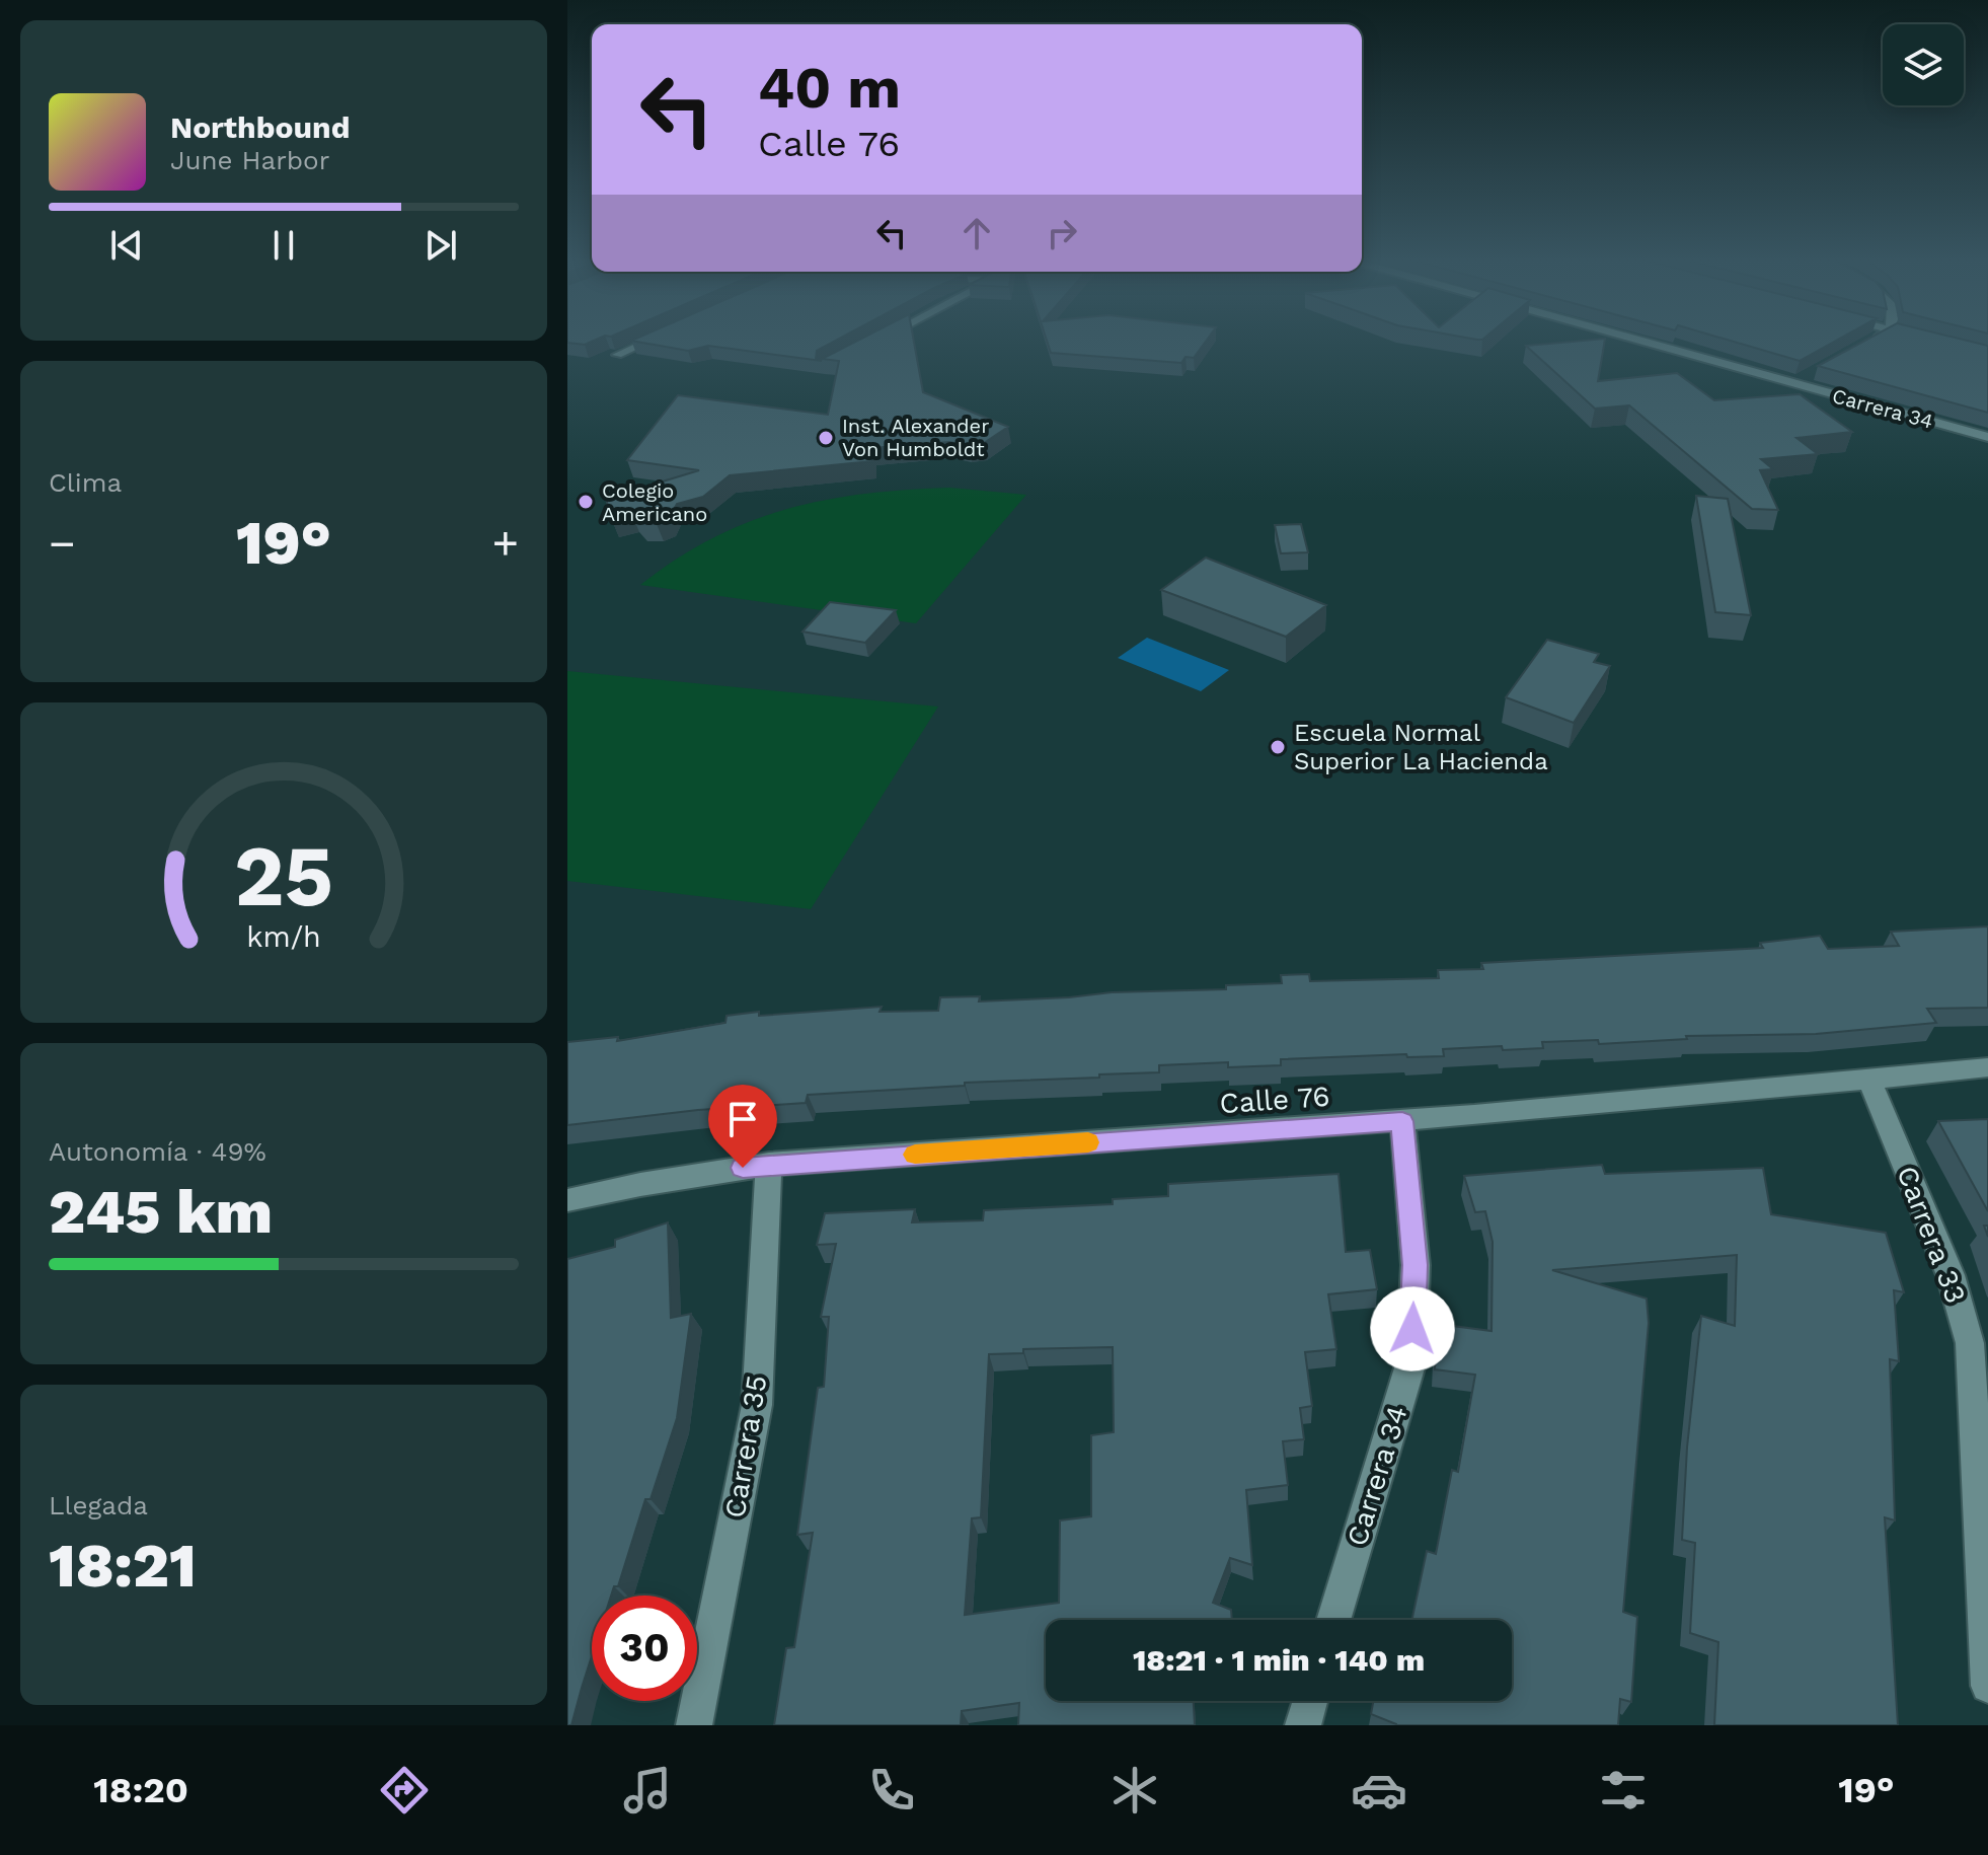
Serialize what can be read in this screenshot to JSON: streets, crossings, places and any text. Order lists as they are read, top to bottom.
{
  "streets": {
    "street": [
      "Carrera 34",
      "Calle 76",
      "Carrera 33",
      "Carrera 35"
    ]
  },
  "crossings": [
    ["Carrera 34", "Calle 76"],
    ["Calle 76", "Carrera 33"],
    ["Calle 76", "Carrera 35"]
  ],
  "places": ["Inst. Alexander Von Humboldt", "Colegio Americano", "Escuela Normal Superior La Hacienda"],
  "page": {
    "turn": ["40 m", "Calle 76"],
    "song": ["Northbound", "June Harbor"],
    "tile": [
      "Clima",
      ["Autonomía · 49%", "245 km"],
      ["Llegada", "18:21"]
    ],
    "heat": ["−", "19°", "+"],
    "limit": "30",
    "trip": "18:21 · 1 min · 140 m",
    "tabs": ["18:20", "19°"],
    "gauge": ["25", "km/h"]
  }
}
